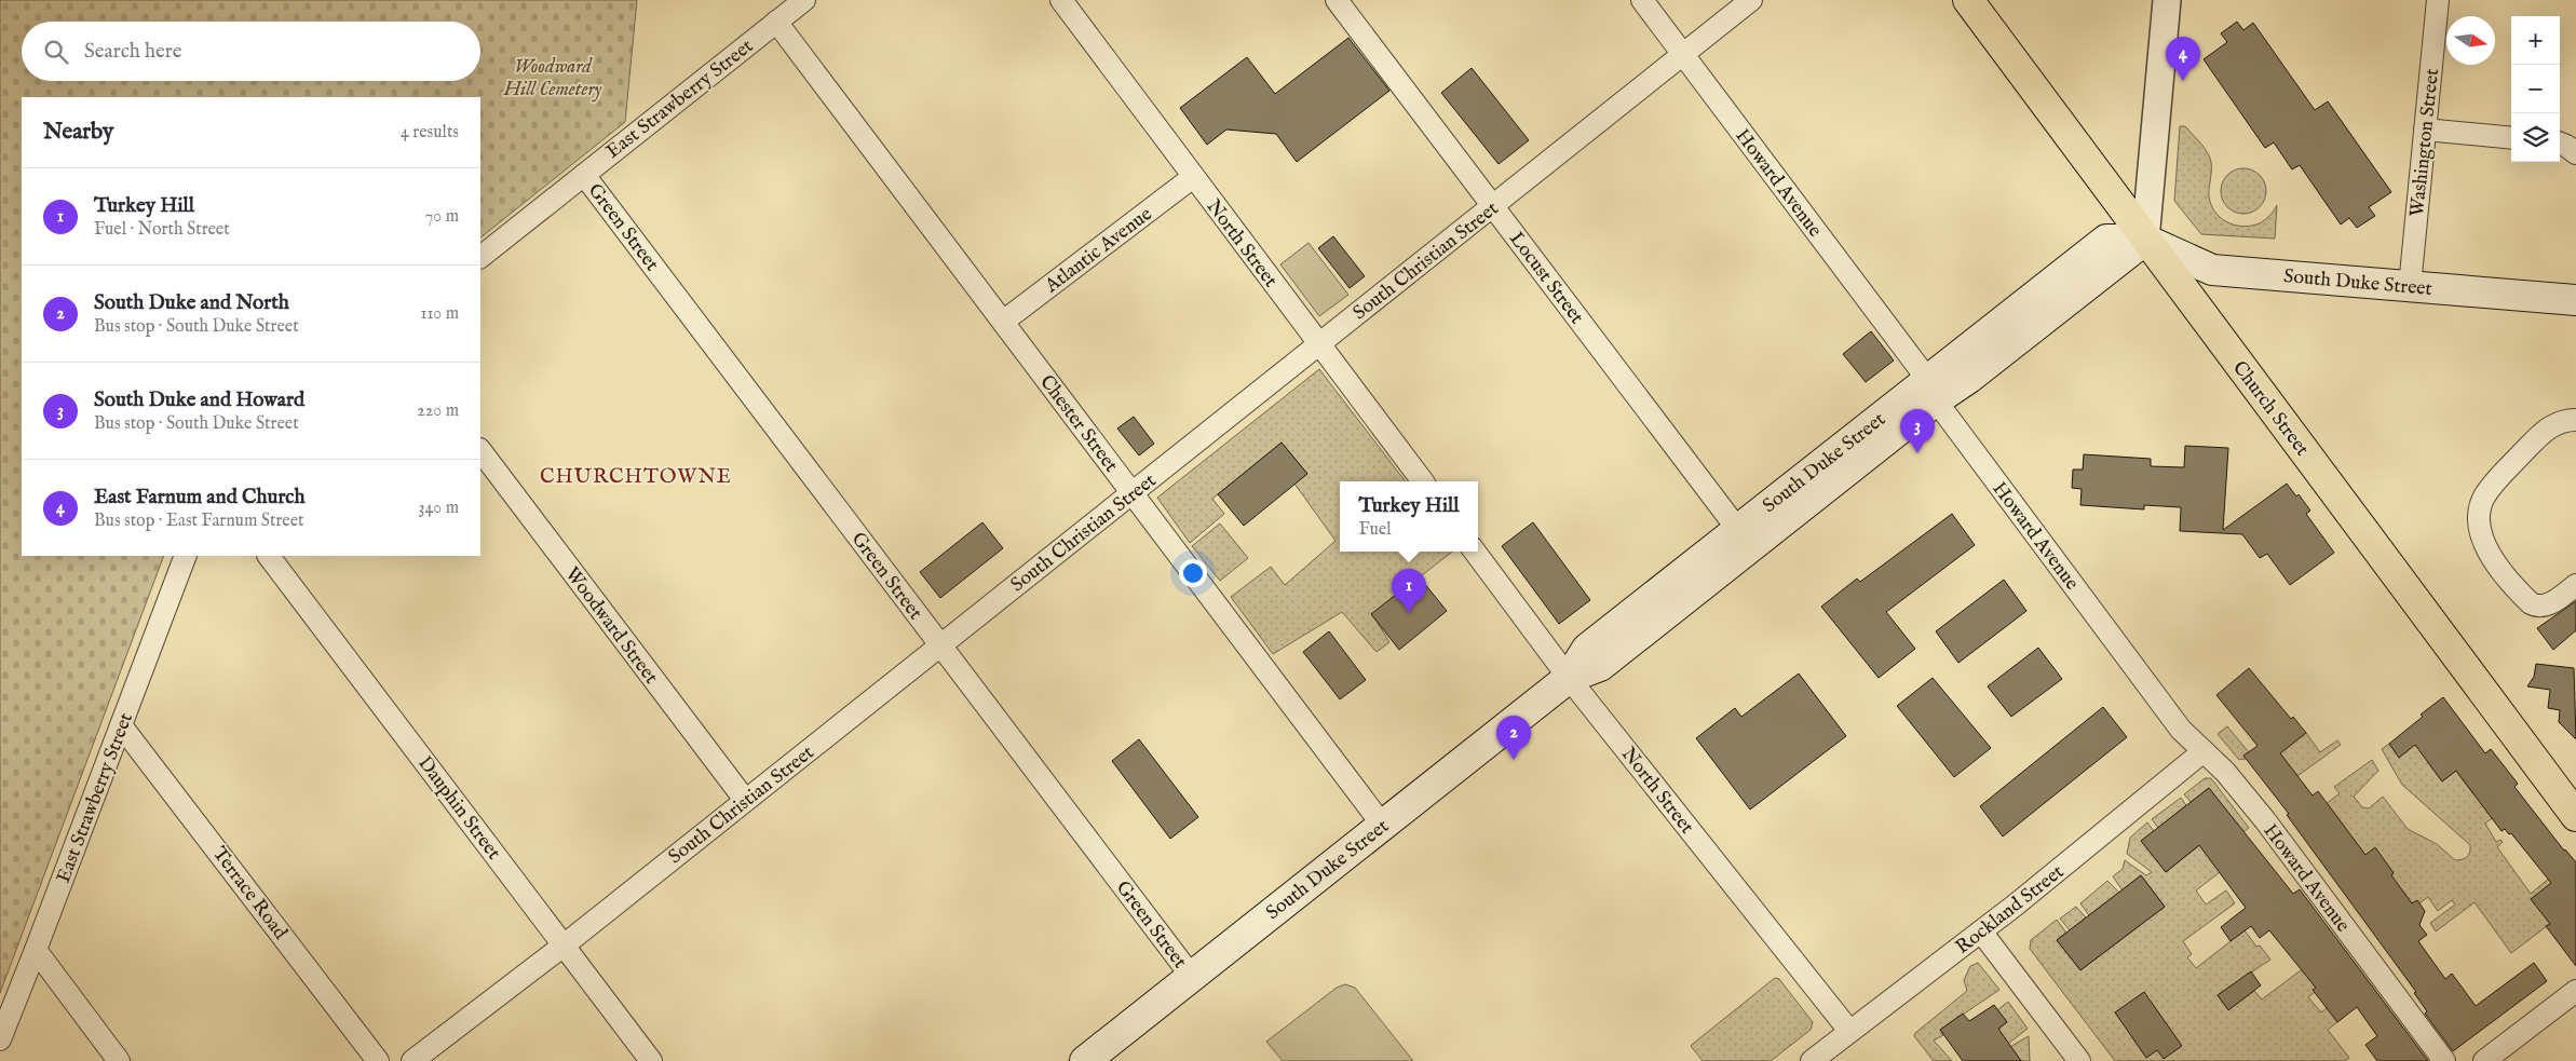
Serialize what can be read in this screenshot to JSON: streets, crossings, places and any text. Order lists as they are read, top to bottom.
{
  "streets": {
    "highway": ["Church Street"],
    "main road": ["South Duke Street"],
    "street": [
      "East Strawberry Street",
      "Washington Street",
      "Howard Avenue",
      "Green Street",
      "North Street",
      "Atlantic Avenue",
      "South Christian Street",
      "Locust Street",
      "Chester Street",
      "Woodward Street",
      "Dauphin Street",
      "Terrace Road",
      "Rockland Street"
    ]
  },
  "crossings": [
    ["East Strawberry Street", "Green Street"],
    ["East Strawberry Street", "Chester Street"],
    ["East Strawberry Street", "Terrace Road"],
    ["Washington Street", "South Duke Street"],
    ["Howard Avenue", "South Christian Street"],
    ["Howard Avenue", "South Duke Street"],
    ["Howard Avenue", "Rockland Street"],
    ["Green Street", "South Christian Street"],
    ["Green Street", "South Duke Street"],
    ["North Street", "Atlantic Avenue"],
    ["North Street", "South Christian Street"],
    ["North Street", "South Duke Street"],
    ["North Street", "Rockland Street"],
    ["Atlantic Avenue", "Chester Street"],
    ["South Christian Street", "Locust Street"],
    ["South Christian Street", "Chester Street"],
    ["South Christian Street", "Woodward Street"],
    ["South Christian Street", "Dauphin Street"],
    ["Locust Street", "South Duke Street"],
    ["South Duke Street", "Church Street"],
    ["South Duke Street", "Chester Street"]
  ],
  "districts": ["CHURCHTOWNE"],
  "parks": ["Woodward Hill Cemetery"],
  "north": "right",
  "page": {
    "map_buttons": ["+", "−"],
    "search": "Search here",
    "pins": [
      "4",
      "3",
      "1",
      "2"
    ],
    "heading": ["Nearby", "4 results"],
    "list": [
      {
        "mark": "1",
        "name": "Turkey Hill",
        "note": "Fuel · North Street",
        "value": "70 m"
      },
      {
        "mark": "2",
        "name": "South Duke and North",
        "note": "Bus stop · South Duke Street",
        "value": "110 m"
      },
      {
        "mark": "3",
        "name": "South Duke and Howard",
        "note": "Bus stop · South Duke Street",
        "value": "220 m"
      },
      {
        "mark": "4",
        "name": "East Farnum and Church",
        "note": "Bus stop · East Farnum Street",
        "value": "340 m"
      }
    ],
    "popup": ["Turkey Hill", "Fuel"]
  }
}
